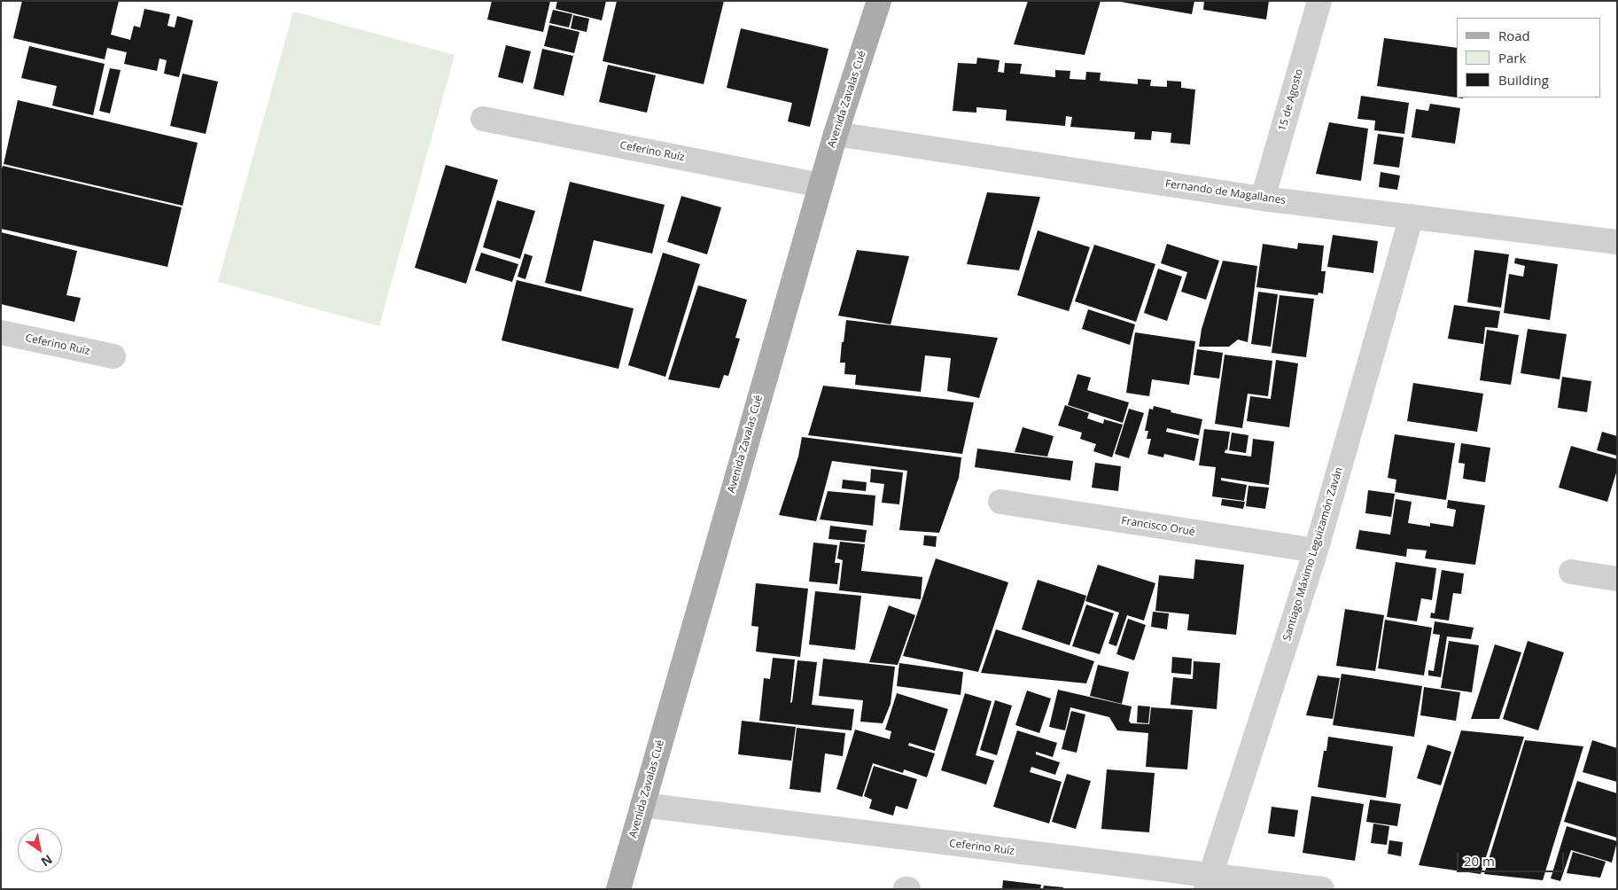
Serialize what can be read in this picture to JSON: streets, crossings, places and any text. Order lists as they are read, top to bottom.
{
  "streets": {
    "main road": ["Avenida Zavalas Cué"],
    "street": [
      "15 de Agosto",
      "Ceferino Ruíz",
      "Fernando de Magallanes",
      "Francisco Orué",
      "Santiago Máximo Leguizamón Zaván"
    ]
  },
  "crossings": [
    ["Avenida Zavalas Cué", "Ceferino Ruíz"],
    ["Avenida Zavalas Cué", "Fernando de Magallanes"],
    ["15 de Agosto", "Fernando de Magallanes"],
    ["Ceferino Ruíz", "Santiago Máximo Leguizamón Zaván"],
    ["Fernando de Magallanes", "Santiago Máximo Leguizamón Zaván"],
    ["Francisco Orué", "Santiago Máximo Leguizamón Zaván"]
  ],
  "legend": ["Road", "Park", "Building"],
  "scale_bar": "20 m",
  "north": "bottom right"
}
